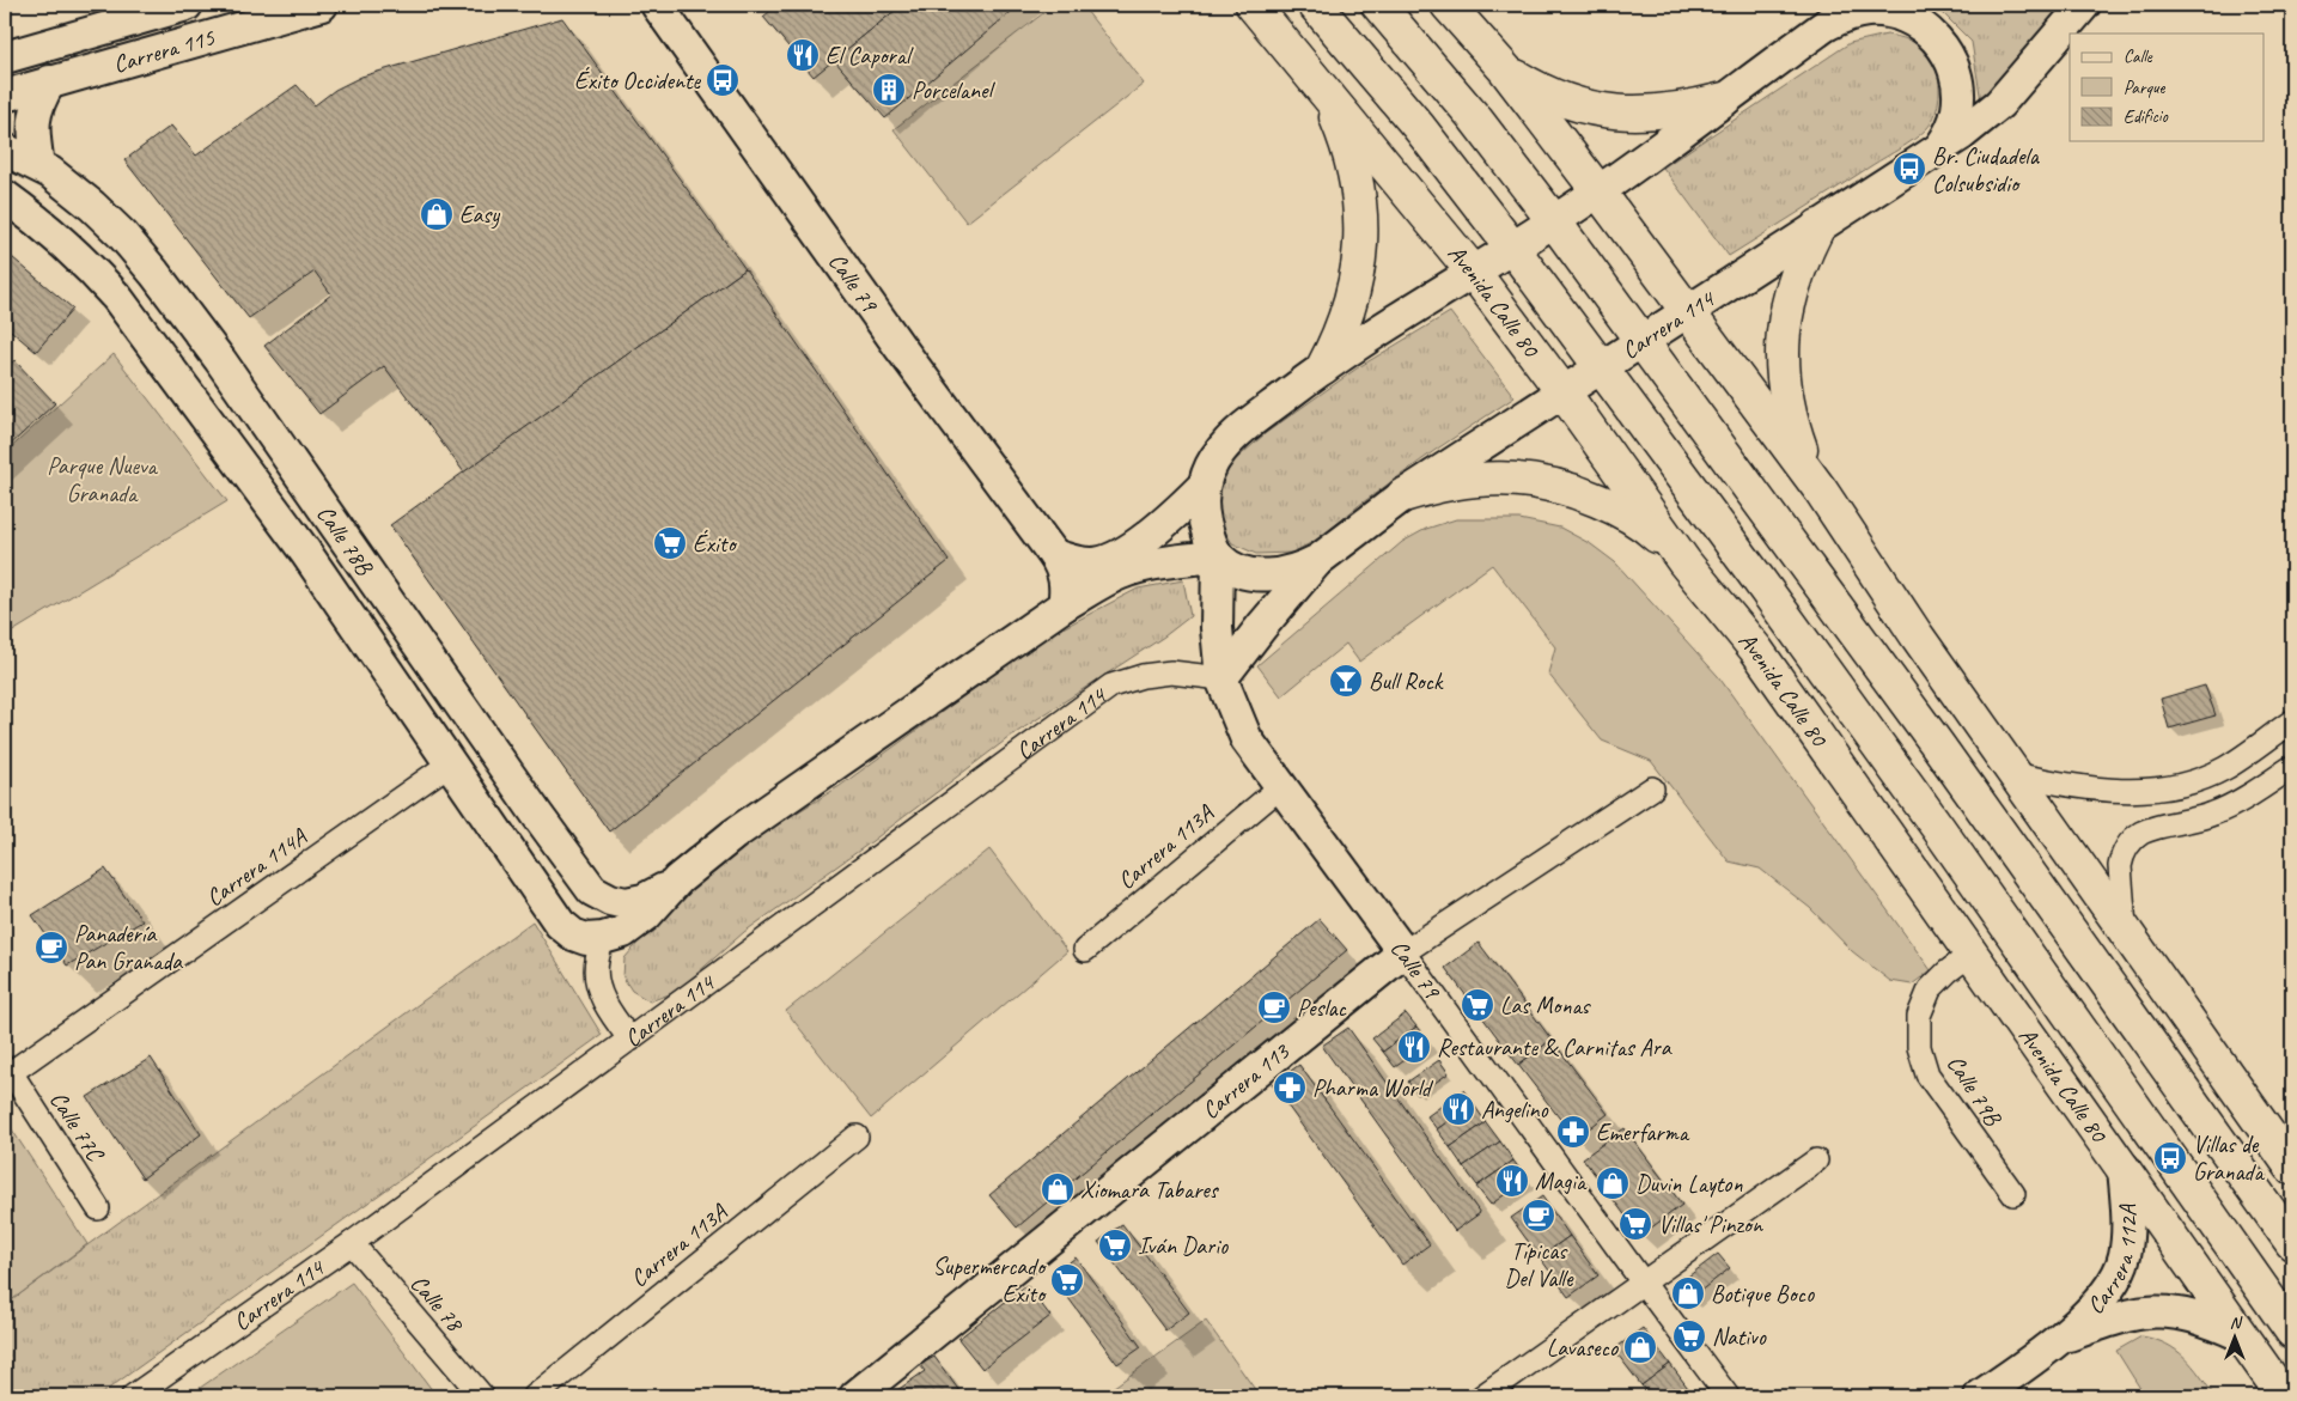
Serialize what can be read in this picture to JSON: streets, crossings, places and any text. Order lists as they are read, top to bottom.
{
  "streets": {
    "highway": ["Avenida Calle 80"],
    "street": [
      "Carrera 115",
      "Calle 79",
      "Carrera 114",
      "Calle 78B",
      "Carrera 113A",
      "Carrera 114A",
      "Carrera 113",
      "Calle 79B",
      "Calle 77C",
      "Carrera 112A",
      "Calle 78"
    ]
  },
  "crossings": [
    ["Calle 79", "Carrera 114"],
    ["Calle 79", "Carrera 113A"],
    ["Calle 79", "Carrera 113"],
    ["Avenida Calle 80", "Carrera 114"],
    ["Avenida Calle 80", "Calle 79B"],
    ["Avenida Calle 80", "Carrera 112A"],
    ["Carrera 114", "Calle 78"],
    ["Calle 78B", "Carrera 114A"],
    ["Carrera 114A", "Calle 77C"]
  ],
  "parks": ["Parque Nueva Granada"],
  "places": {
    "restaurant": [
      "El Caporal",
      "Restaurante & Carnitas Ara",
      "Angelino",
      "Magia"
    ],
    "bus stop": ["Éxito Occidente", "Br. Ciudadela Colsubsidio", "Villas de Granada"],
    "building": ["Porcelanel"],
    "shop": [
      "Easy",
      "Duvin Layton",
      "Xiomara Tabares",
      "Botique Boco",
      "Lavaseco"
    ],
    "supermarket": [
      "Éxito",
      "Las Monas",
      "Villas' Pinzon",
      "Iván Dario",
      "Supermercado Exito",
      "Nativo"
    ],
    "bar": ["Bull Rock"],
    "cafe": ["Panadería Pan Granada", "Peslac", "Típicas Del Valle"],
    "pharmacy": ["Pharma World", "Emerfarma"]
  },
  "legend": ["Calle", "Parque", "Edificio"],
  "north": "top"
}
